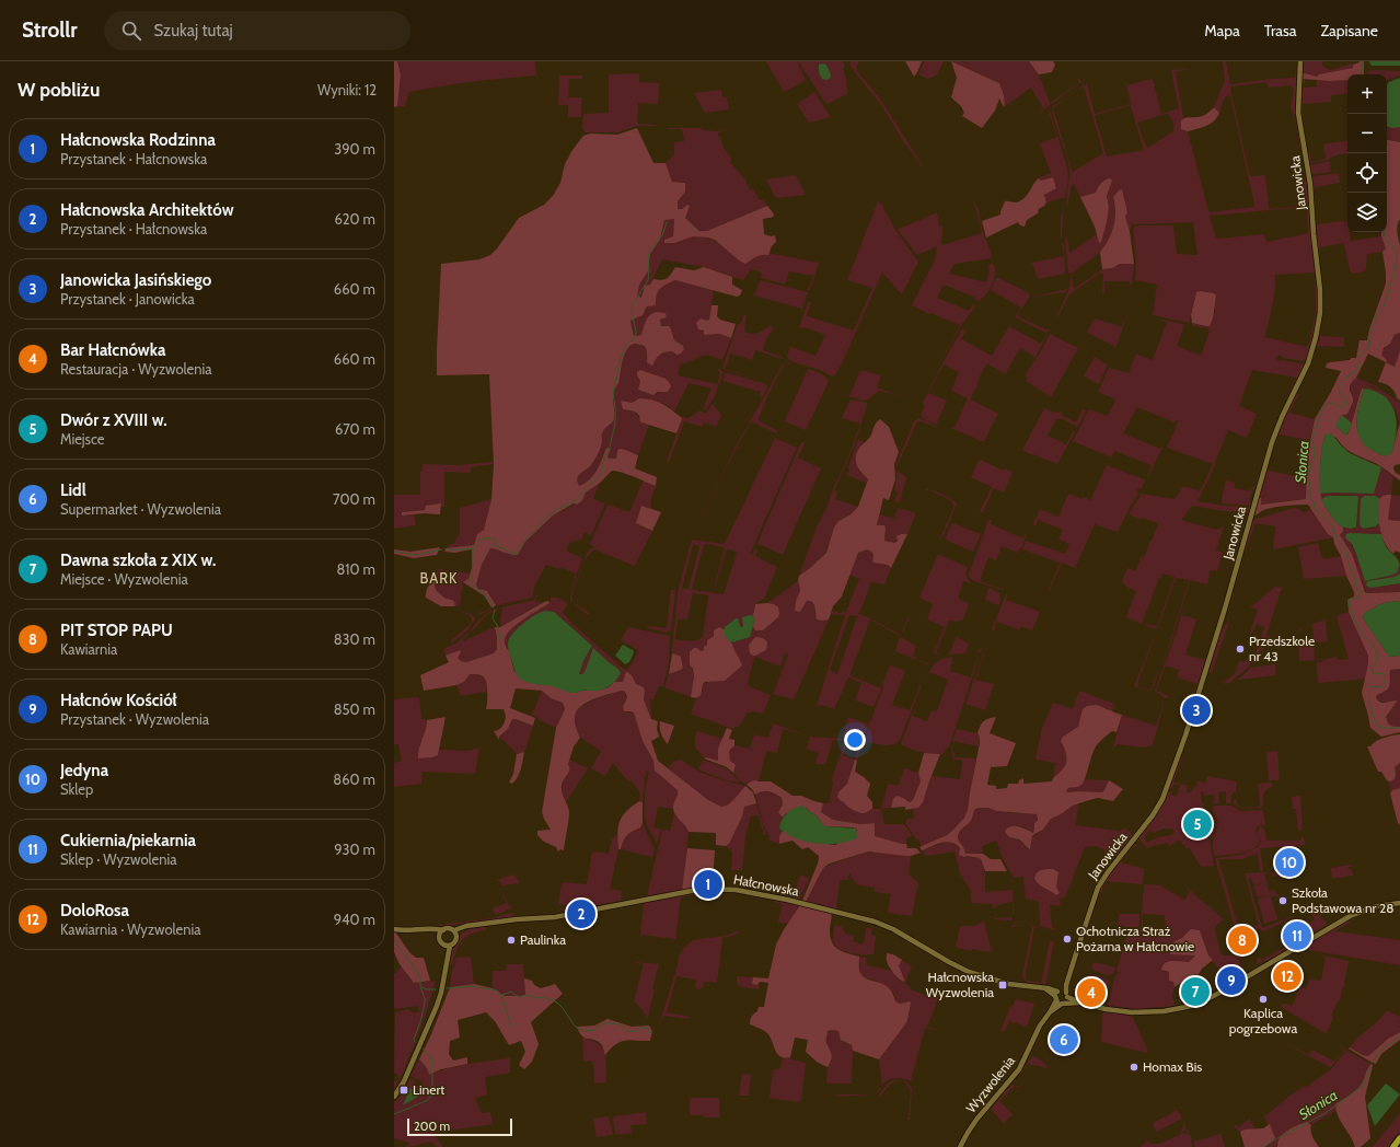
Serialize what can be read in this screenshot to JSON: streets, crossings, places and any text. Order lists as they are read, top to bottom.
{
  "streets": {
    "street": ["Janowicka", "Hałcnowska", "Wyzwolenia"]
  },
  "crossings": [
    ["Janowicka", "Hałcnowska"],
    ["Janowicka", "Wyzwolenia"],
    ["Hałcnowska", "Wyzwolenia"]
  ],
  "districts": ["BARK"],
  "water": ["Słonica"],
  "places": {
    "other": [
      "Przedszkole nr 43",
      "Szkoła Podstawowa nr 28",
      "Ochotnicza Straż Pożarna w Hałcnowie",
      "Paulinka",
      "Kaplica pogrzebowa",
      "Homax Bis"
    ],
    "transit": ["Hałcnowska Wyzwolenia", "Linert"]
  },
  "scale_bar": "200 m",
  "page": {
    "header": "Strollr",
    "search": "Szukaj tutaj",
    "nav": ["Mapa", "Trasa", "Zapisane"],
    "heading": ["W pobliżu", "Wyniki: 12"],
    "map_buttons": ["+", "−"],
    "list": [
      {
        "mark": "1",
        "name": "Hałcnowska Rodzinna",
        "note": "Przystanek · Hałcnowska",
        "value": "390 m"
      },
      {
        "mark": "2",
        "name": "Hałcnowska Architektów",
        "note": "Przystanek · Hałcnowska",
        "value": "620 m"
      },
      {
        "mark": "3",
        "name": "Janowicka Jasińskiego",
        "note": "Przystanek · Janowicka",
        "value": "660 m"
      },
      {
        "mark": "4",
        "name": "Bar Hałcnówka",
        "note": "Restauracja · Wyzwolenia",
        "value": "660 m"
      },
      {
        "mark": "5",
        "name": "Dwór z XVIII w.",
        "note": "Miejsce",
        "value": "670 m"
      },
      {
        "mark": "6",
        "name": "Lidl",
        "note": "Supermarket · Wyzwolenia",
        "value": "700 m"
      },
      {
        "mark": "7",
        "name": "Dawna szkoła z XIX w.",
        "note": "Miejsce · Wyzwolenia",
        "value": "810 m"
      },
      {
        "mark": "8",
        "name": "PIT STOP PAPU",
        "note": "Kawiarnia",
        "value": "830 m"
      },
      {
        "mark": "9",
        "name": "Hałcnów Kościół",
        "note": "Przystanek · Wyzwolenia",
        "value": "850 m"
      },
      {
        "mark": "10",
        "name": "Jedyna",
        "note": "Sklep",
        "value": "860 m"
      },
      {
        "mark": "11",
        "name": "Cukiernia/piekarnia",
        "note": "Sklep · Wyzwolenia",
        "value": "930 m"
      },
      {
        "mark": "12",
        "name": "DoloRosa",
        "note": "Kawiarnia · Wyzwolenia",
        "value": "940 m"
      }
    ],
    "pins": [
      "3",
      "5",
      "10",
      "1",
      "2",
      "11",
      "8",
      "12",
      "9",
      "7",
      "4",
      "6"
    ],
    "scale": "200 m"
  }
}
